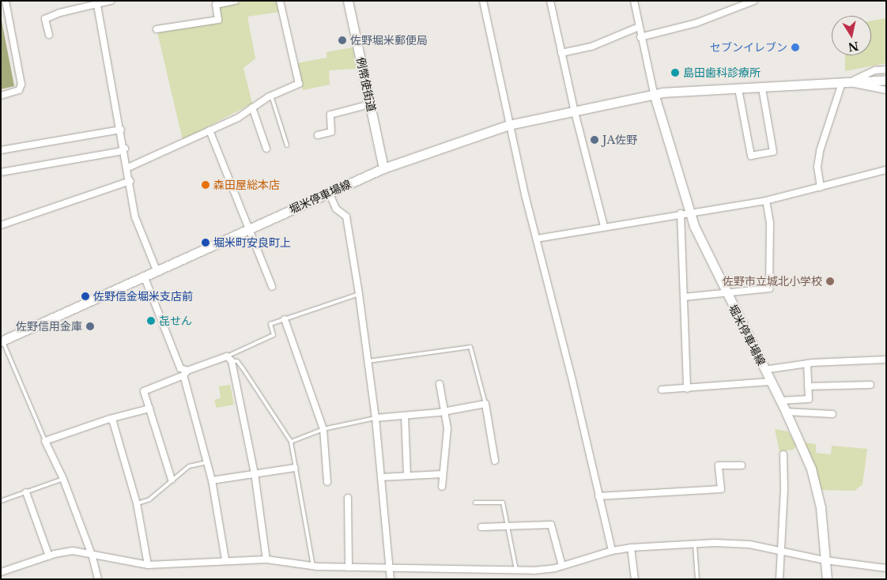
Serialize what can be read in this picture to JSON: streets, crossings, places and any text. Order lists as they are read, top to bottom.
{
  "streets": {
    "main road": ["例幣使街道", "堀米停車場線"]
  },
  "crossings": [
    ["例幣使街道", "堀米停車場線"]
  ],
  "places": [
    "佐野堀米郵便局",
    "セブンイレブン",
    "島田歯科診療所",
    "JA佐野",
    "森田屋総本店",
    "堀米町安良町上",
    "佐野市立城北小学校",
    "佐野信金堀米支店前",
    "㐂せん",
    "佐野信用金庫"
  ],
  "north": "bottom"
}
